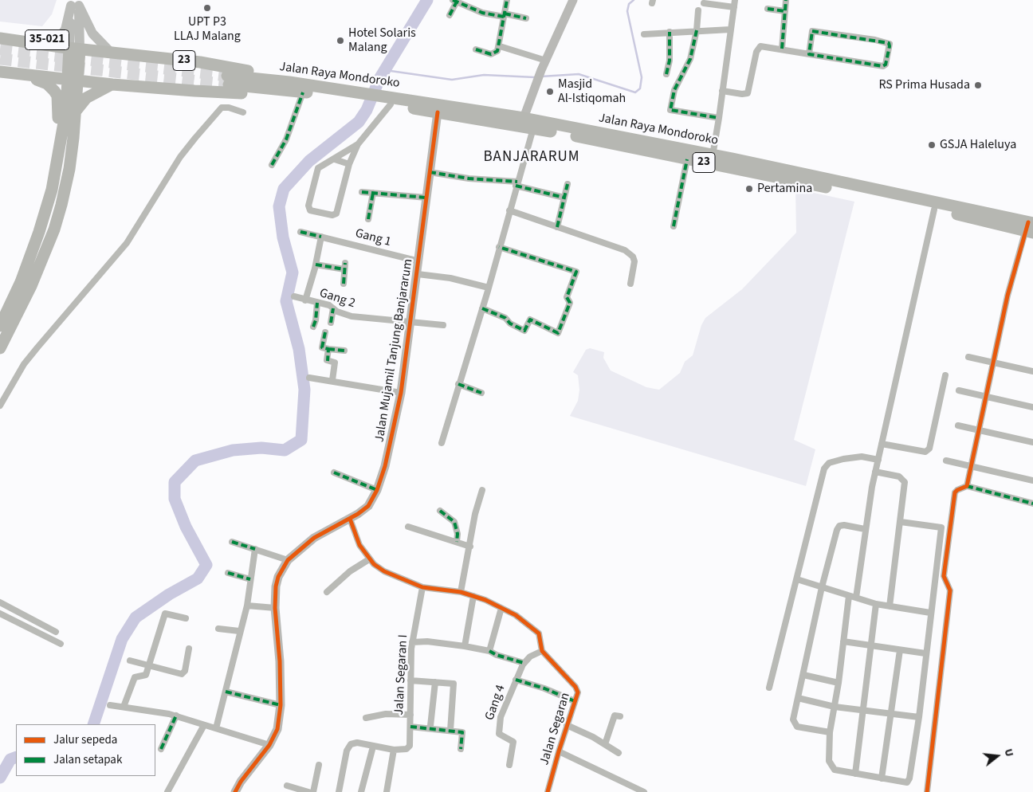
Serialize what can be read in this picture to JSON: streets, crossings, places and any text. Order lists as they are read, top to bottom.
{
  "streets": {
    "highway": ["23", "Jalan Raya Mondoroko"],
    "main road": ["35-021"],
    "street": [
      "Gang 1",
      "Gang 2",
      "Jalan Mujamil Tanjung Banjararum",
      "Jalan Segaran I",
      "Gang 4",
      "Jalan Segaran"
    ]
  },
  "crossings": [
    ["35-021", "23"],
    ["23", "Jalan Raya Mondoroko"],
    ["Jalan Raya Mondoroko", "Jalan Mujamil Tanjung Banjararum"],
    ["Gang 1", "Jalan Mujamil Tanjung Banjararum"],
    ["Gang 2", "Jalan Mujamil Tanjung Banjararum"],
    ["Jalan Mujamil Tanjung Banjararum", "Jalan Segaran"],
    ["Jalan Segaran I", "Jalan Segaran"],
    ["Gang 4", "Jalan Segaran"]
  ],
  "districts": ["BANJARARUM"],
  "places": [
    "UPT P3 LLAJ Malang",
    "Hotel Solaris Malang",
    "RS Prima Husada",
    "Masjid Al-Istiqomah",
    "GSJA Haleluya",
    "Pertamina"
  ],
  "legend": ["Jalur sepeda", "Jalan setapak"],
  "north": "right"
}
